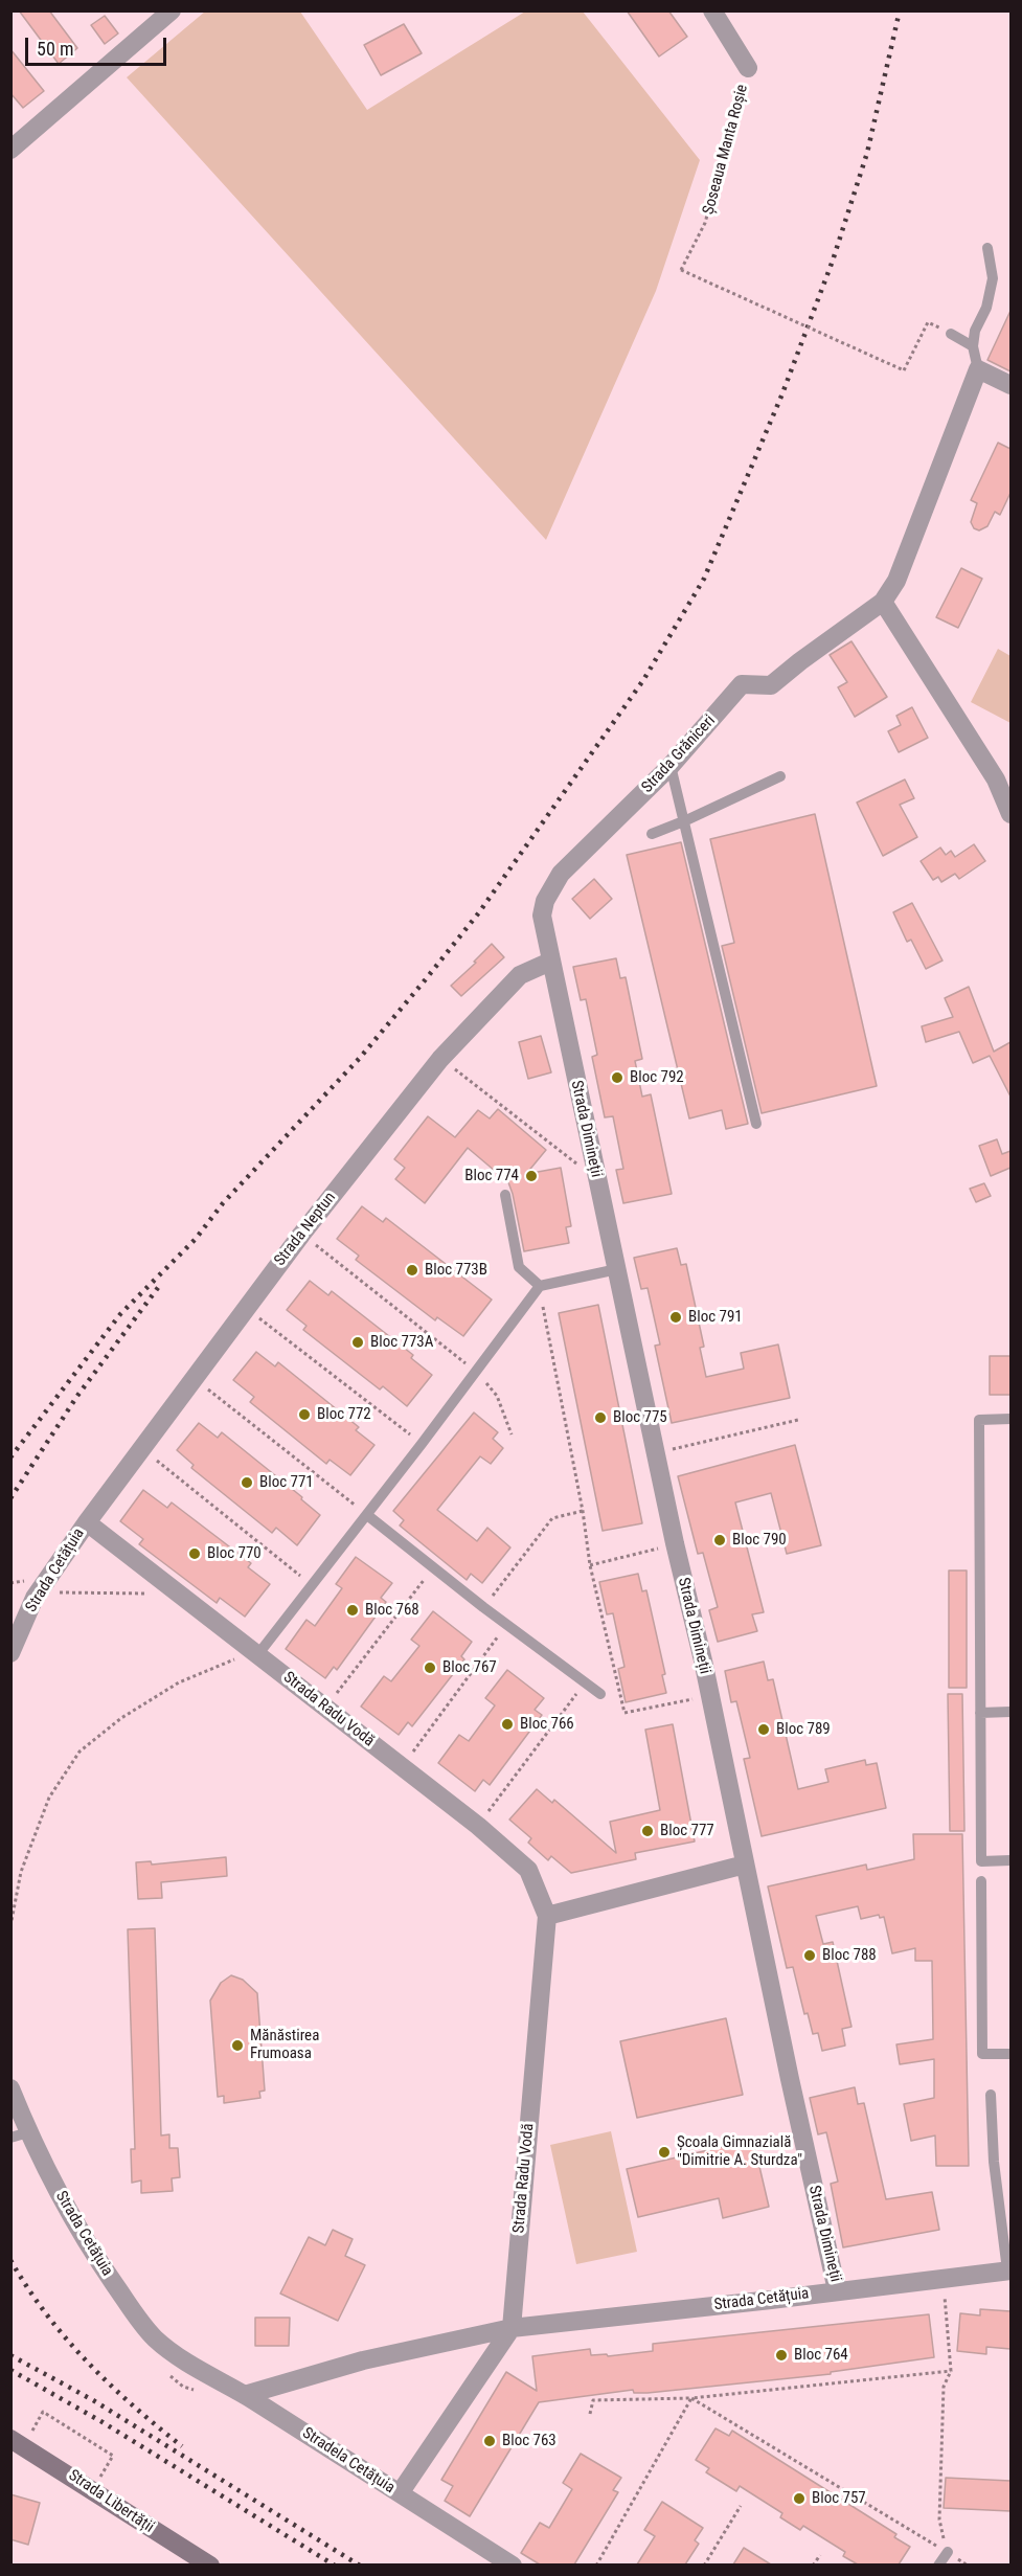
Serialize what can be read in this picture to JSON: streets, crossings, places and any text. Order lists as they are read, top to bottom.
{
  "streets": {
    "street": [
      "Șoseaua Manta Roșie",
      "Strada Grăniceri",
      "Strada Dimineții",
      "Strada Neptun",
      "Strada Cetățuia",
      "Strada Radu Vodă",
      "Stradela Cetățuia",
      "Strada Libertății"
    ]
  },
  "crossings": [
    ["Strada Grăniceri", "Strada Dimineții"],
    ["Strada Grăniceri", "Strada Neptun"],
    ["Strada Dimineții", "Strada Neptun"],
    ["Strada Dimineții", "Strada Cetățuia"],
    ["Strada Neptun", "Strada Cetățuia"],
    ["Strada Neptun", "Strada Radu Vodă"],
    ["Strada Cetățuia", "Strada Radu Vodă"],
    ["Strada Cetățuia", "Stradela Cetățuia"]
  ],
  "places": [
    "Bloc 792",
    "Bloc 774",
    "Bloc 773B",
    "Bloc 791",
    "Bloc 773A",
    "Bloc 772",
    "Bloc 775",
    "Bloc 771",
    "Bloc 790",
    "Bloc 770",
    "Bloc 768",
    "Bloc 767",
    "Bloc 766",
    "Bloc 789",
    "Bloc 777",
    "Bloc 788",
    "Mănăstirea Frumoasa",
    "Școala Gimnazială \"Dimitrie A. Sturdza\"",
    "Bloc 764",
    "Bloc 763",
    "Bloc 757"
  ],
  "scale_bar": "50 m"
}
